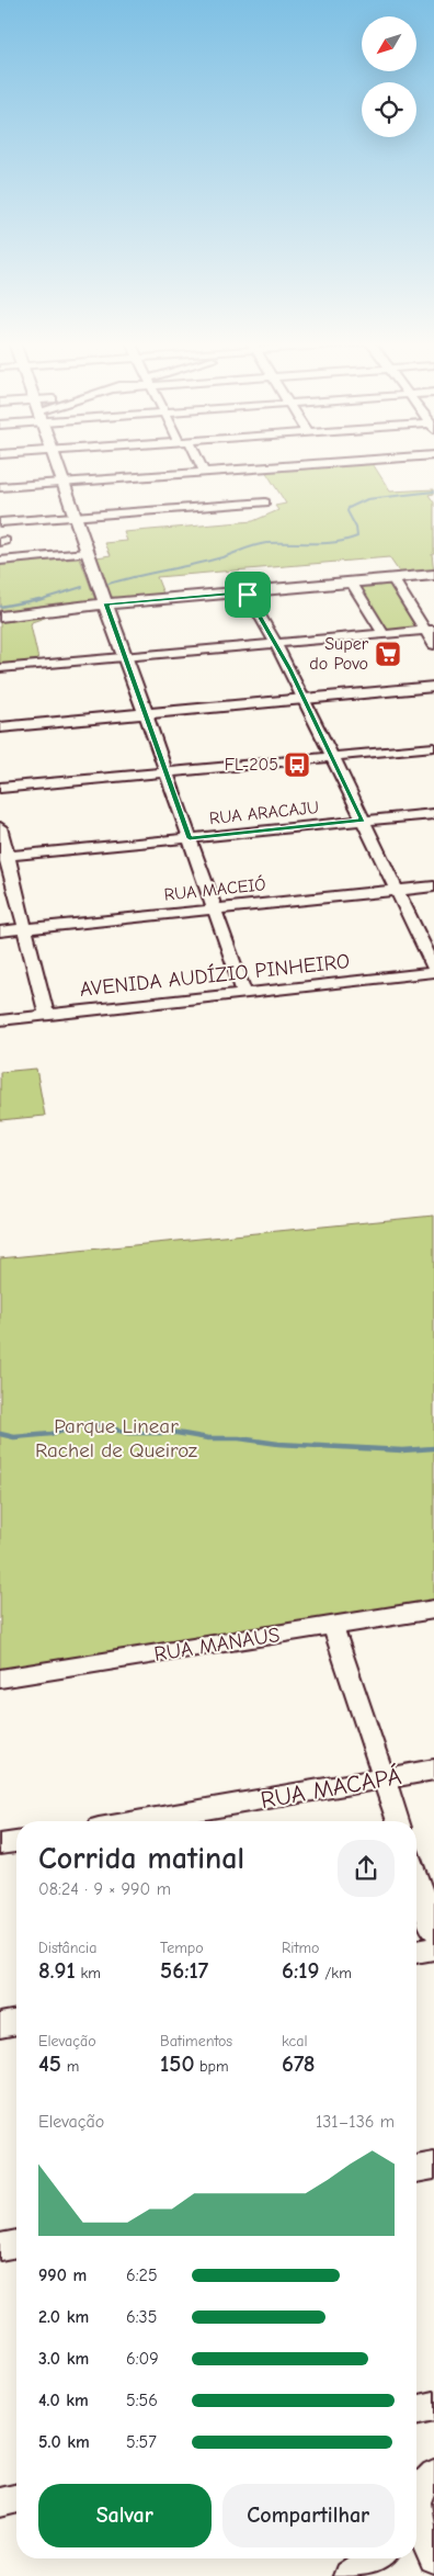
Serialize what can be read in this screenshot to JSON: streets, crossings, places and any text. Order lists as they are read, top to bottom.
{
  "streets": {
    "street": [
      "RUA ARACAJU",
      "RUA MACEIÓ",
      "AVENIDA AUDÍZIO PINHEIRO",
      "RUA MANAUS",
      "RUA MACAPÁ"
    ]
  },
  "parks": ["Parque Linear Rachel de Queiroz"],
  "places": {
    "supermarket": ["Super do Povo"],
    "bus stop": ["FL-205"]
  },
  "north": "bottom left",
  "page": {
    "heading": ["Corrida matinal", "08:24 · 9 × 990 m"],
    "stats": [
      ["Distância", "8.91 km"],
      ["Tempo", "56:17"],
      ["Ritmo", "6:19 /km"],
      ["Elevação", "45 m"],
      ["Batimentos", "150 bpm"],
      ["kcal", "678"]
    ],
    "chart": ["Elevação", "131–136 m"],
    "list": [
      {
        "name": "990 m",
        "note": "6:25"
      },
      {
        "name": "2.0 km",
        "note": "6:35"
      },
      {
        "name": "3.0 km",
        "note": "6:09"
      },
      {
        "name": "4.0 km",
        "note": "5:56"
      },
      {
        "name": "5.0 km",
        "note": "5:57"
      }
    ],
    "buttons": ["Salvar", "Compartilhar"]
  }
}
